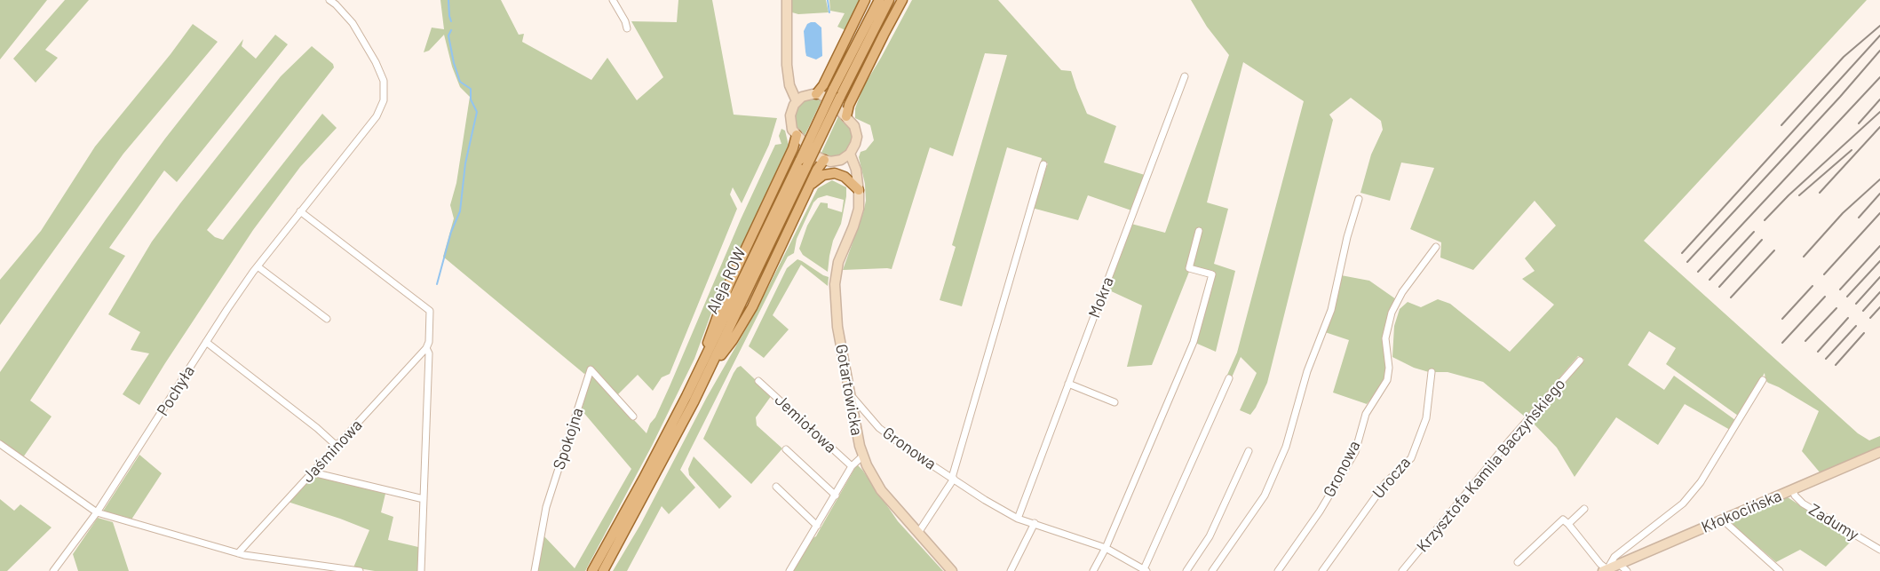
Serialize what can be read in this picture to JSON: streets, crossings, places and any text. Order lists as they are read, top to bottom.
{
  "streets": {
    "main road": ["Aleja ROW"],
    "street": [
      "Mokra",
      "Gotartowicka",
      "Pochyła",
      "Jemiołowa",
      "Spokojna",
      "Gronowa",
      "Jaśminowa",
      "Krzysztofa Kamila Baczyńskiego",
      "Urocza",
      "Kłokocińska",
      "Zadumy"
    ]
  },
  "crossings": [
    ["Mokra", "Gronowa"],
    ["Gotartowicka", "Gronowa"],
    ["Kłokocińska", "Zadumy"]
  ]
}
